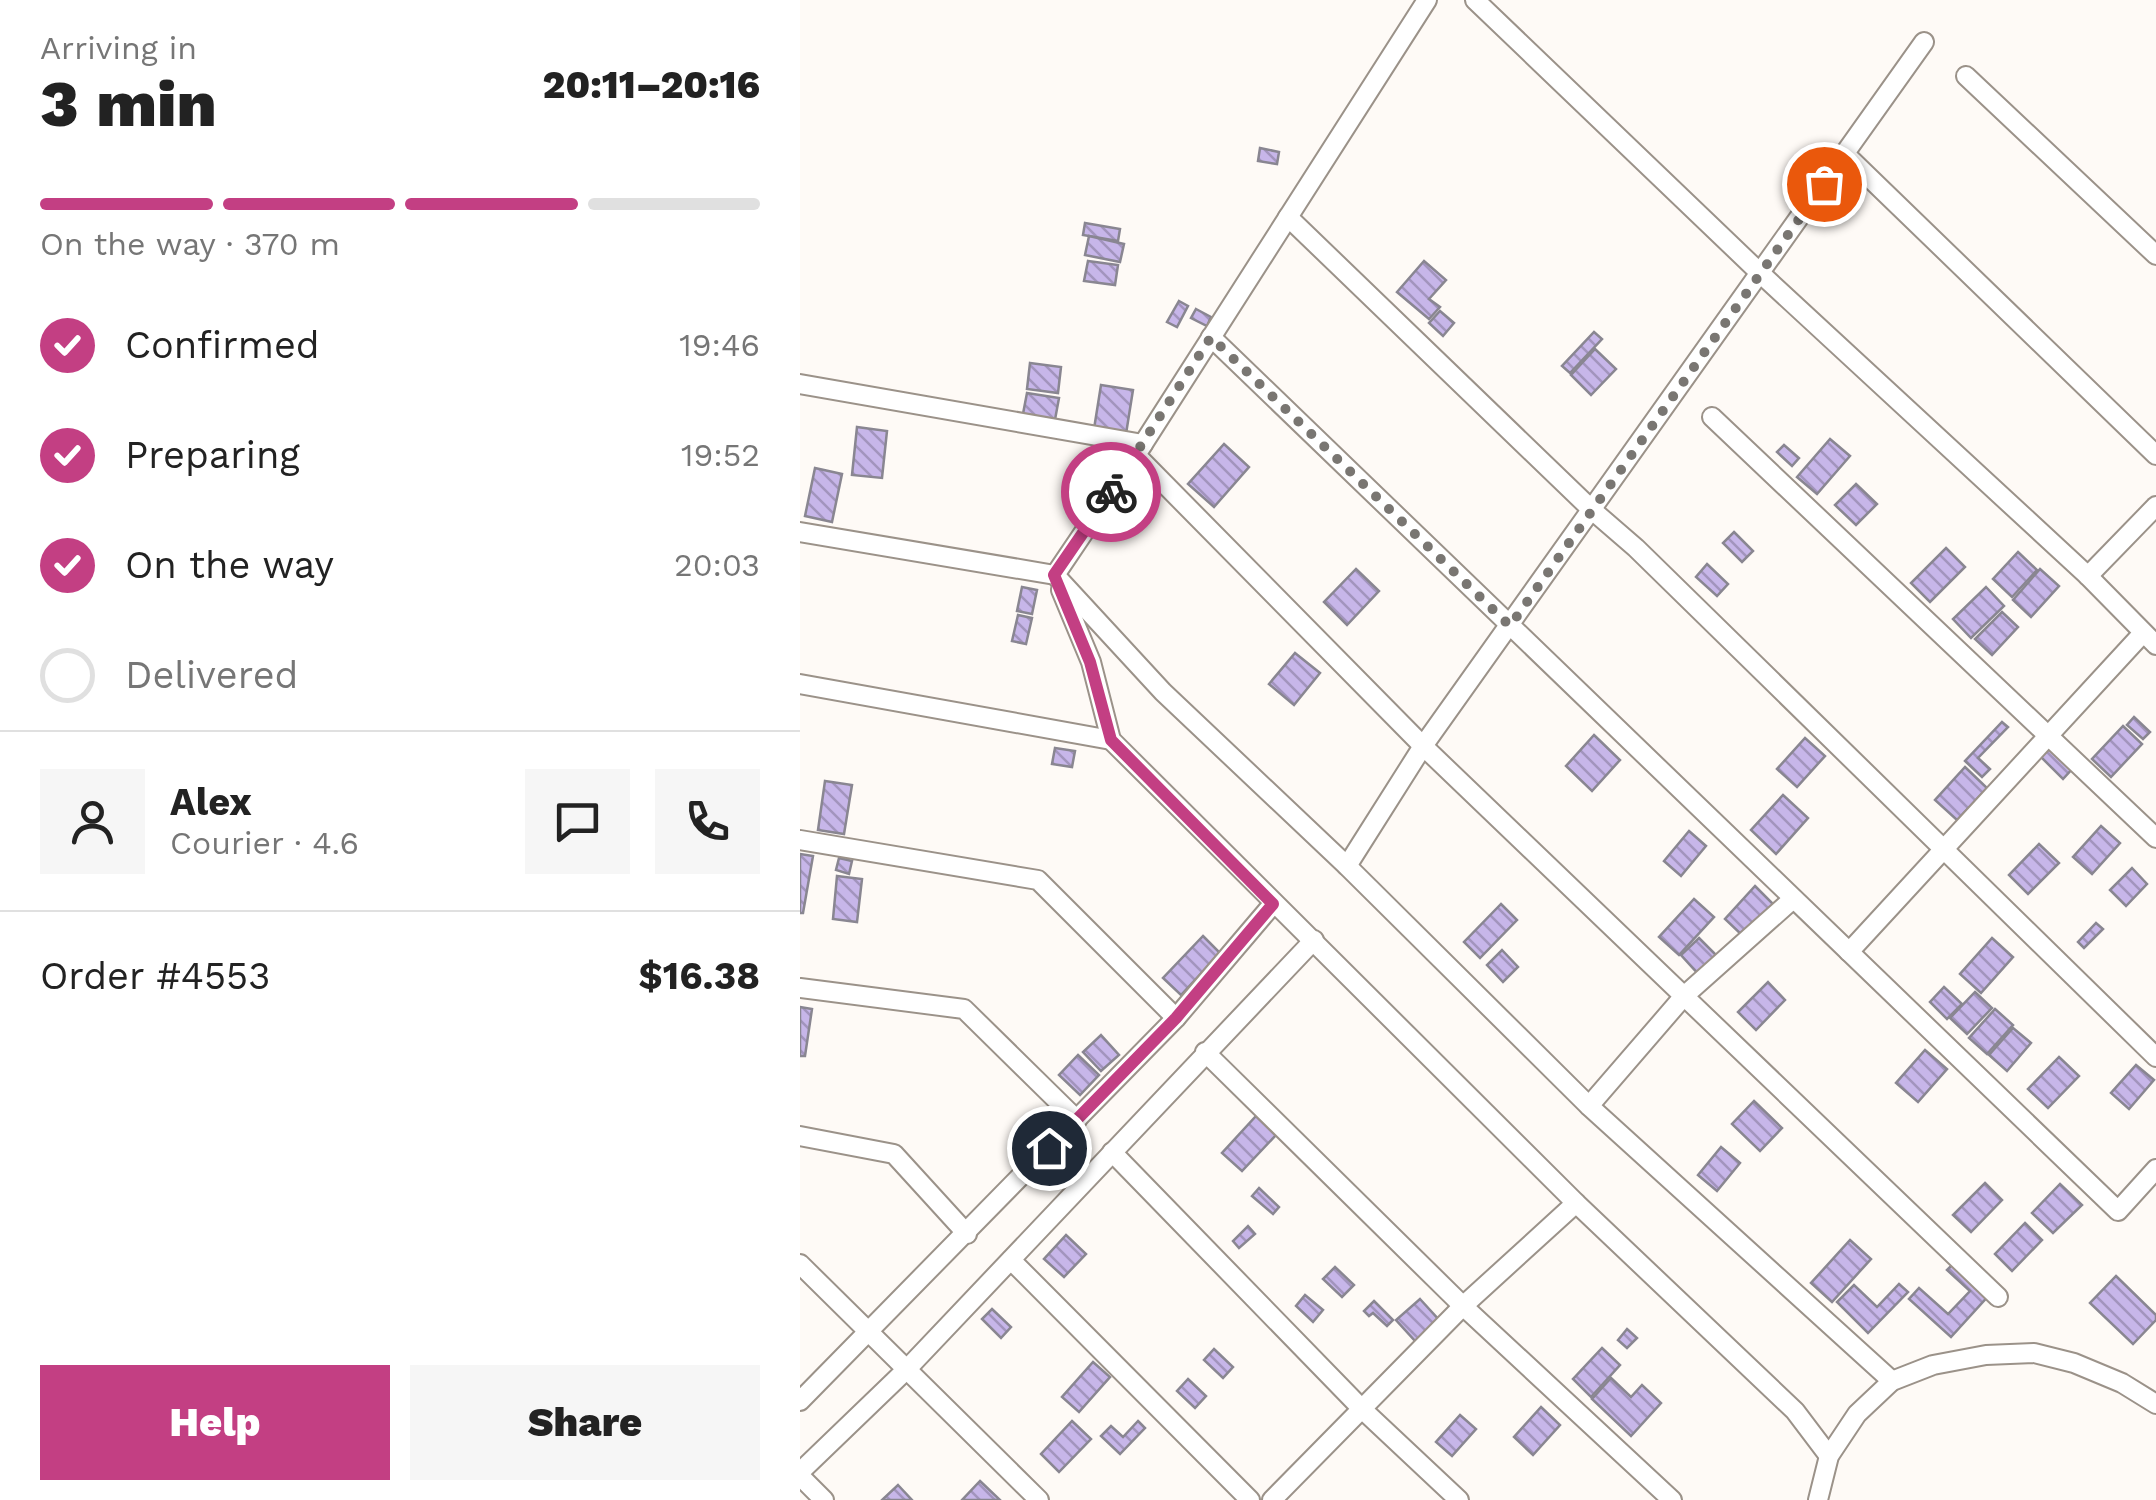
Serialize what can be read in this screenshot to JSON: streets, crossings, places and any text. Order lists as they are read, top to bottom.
{
  "page": {
    "heading": ["3 min", "Arriving in", "20:11–20:16"],
    "panel": [
      "Alex",
      "Courier · 4.6",
      "Order #4553",
      "$16.38"
    ],
    "bar": "On the way · 370 m",
    "list": [
      ["Confirmed", "19:46"],
      ["Preparing", "19:52"],
      ["On the way", "20:03"],
      "Delivered"
    ],
    "buttons": ["Help", "Share"]
  }
}
